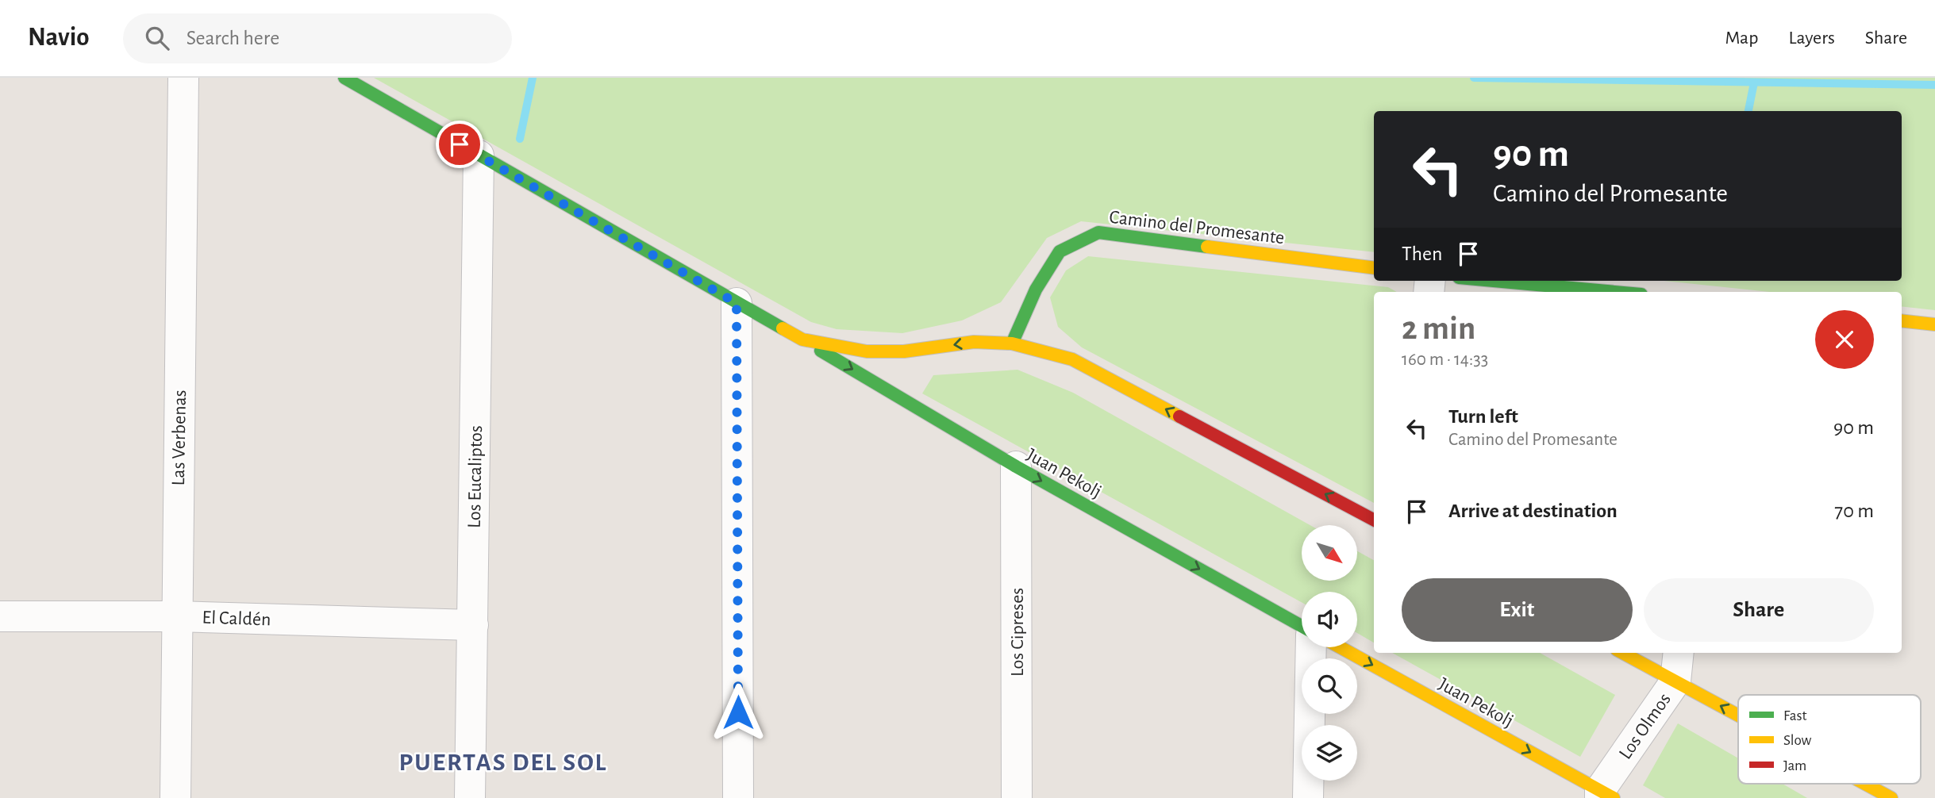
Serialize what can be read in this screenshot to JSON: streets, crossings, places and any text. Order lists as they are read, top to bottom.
{
  "streets": {
    "street": [
      "Camino del Promesante",
      "Las Verbenas",
      "Juan Pekolj",
      "Los Eucaliptos",
      "El Caldén",
      "Los Cipreses",
      "Los Olmos"
    ]
  },
  "crossings": [
    ["Las Verbenas", "El Caldén"],
    ["Juan Pekolj", "Los Cipreses"],
    ["Juan Pekolj", "Los Olmos"],
    ["Los Eucaliptos", "El Caldén"]
  ],
  "one_way": ["Juan Pekolj"],
  "districts": ["PUERTAS DEL SOL"],
  "legend": ["Fast", "Slow", "Jam"],
  "north": "bottom right",
  "page": {
    "header": "Navio",
    "search": "Search here",
    "nav": ["Map", "Layers", "Share"],
    "turn": ["90 m", "Camino del Promesante"],
    "then": "Then",
    "heading": ["2 min", "160 m · 14:33"],
    "list": [
      {
        "name": "Turn left",
        "note": "Camino del Promesante",
        "value": "90 m"
      },
      {
        "name": "Arrive at destination",
        "value": "70 m"
      }
    ],
    "buttons": ["Exit", "Share"]
  }
}
